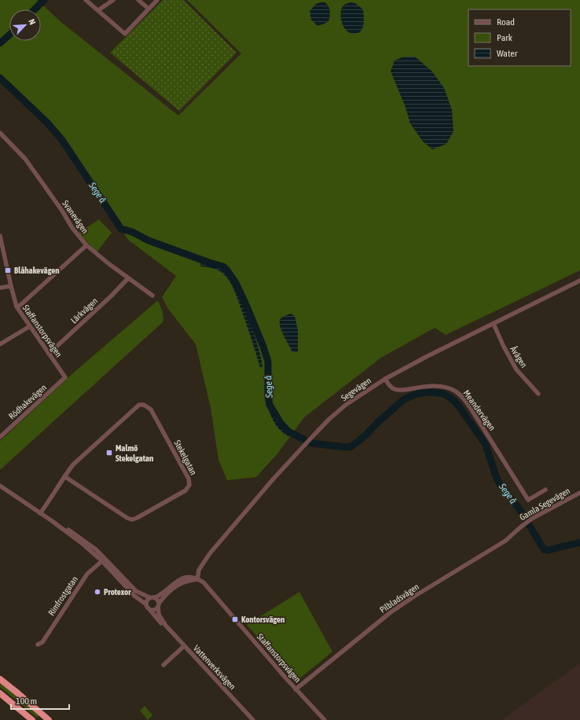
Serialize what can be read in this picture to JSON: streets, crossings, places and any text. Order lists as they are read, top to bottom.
{
  "streets": {
    "street": [
      "Svanevägen",
      "Lärkvägen",
      "Staffanstorpsvägen",
      "Åvägen",
      "Segevägen",
      "Rödhakevägen",
      "Meandervägen",
      "Stekelgatan",
      "Gamla Segevägen",
      "Rimfrostgatan",
      "Pilbladsvägen",
      "Vattenverksvägen"
    ]
  },
  "crossings": [
    ["Svanevägen", "Lärkvägen"],
    ["Lärkvägen", "Staffanstorpsvägen"],
    ["Staffanstorpsvägen", "Segevägen"],
    ["Staffanstorpsvägen", "Rödhakevägen"],
    ["Staffanstorpsvägen", "Pilbladsvägen"],
    ["Åvägen", "Segevägen"],
    ["Segevägen", "Meandervägen"],
    ["Gamla Segevägen", "Pilbladsvägen"]
  ],
  "water": ["Sege å"],
  "places": {
    "transit": ["Blåhakevägen", "Malmö Stekelgatan", "Kontorsvägen"],
    "other": ["Protexor"]
  },
  "legend": ["Road", "Park", "Water"],
  "scale_bar": "100 m",
  "north": "top right"
}
